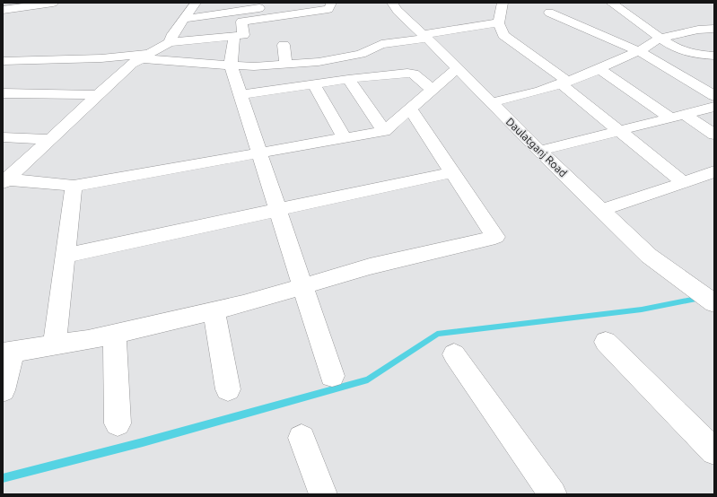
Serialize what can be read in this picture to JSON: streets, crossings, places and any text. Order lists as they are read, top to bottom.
{
  "streets": {
    "street": ["Daulatganj Road"]
  }
}
